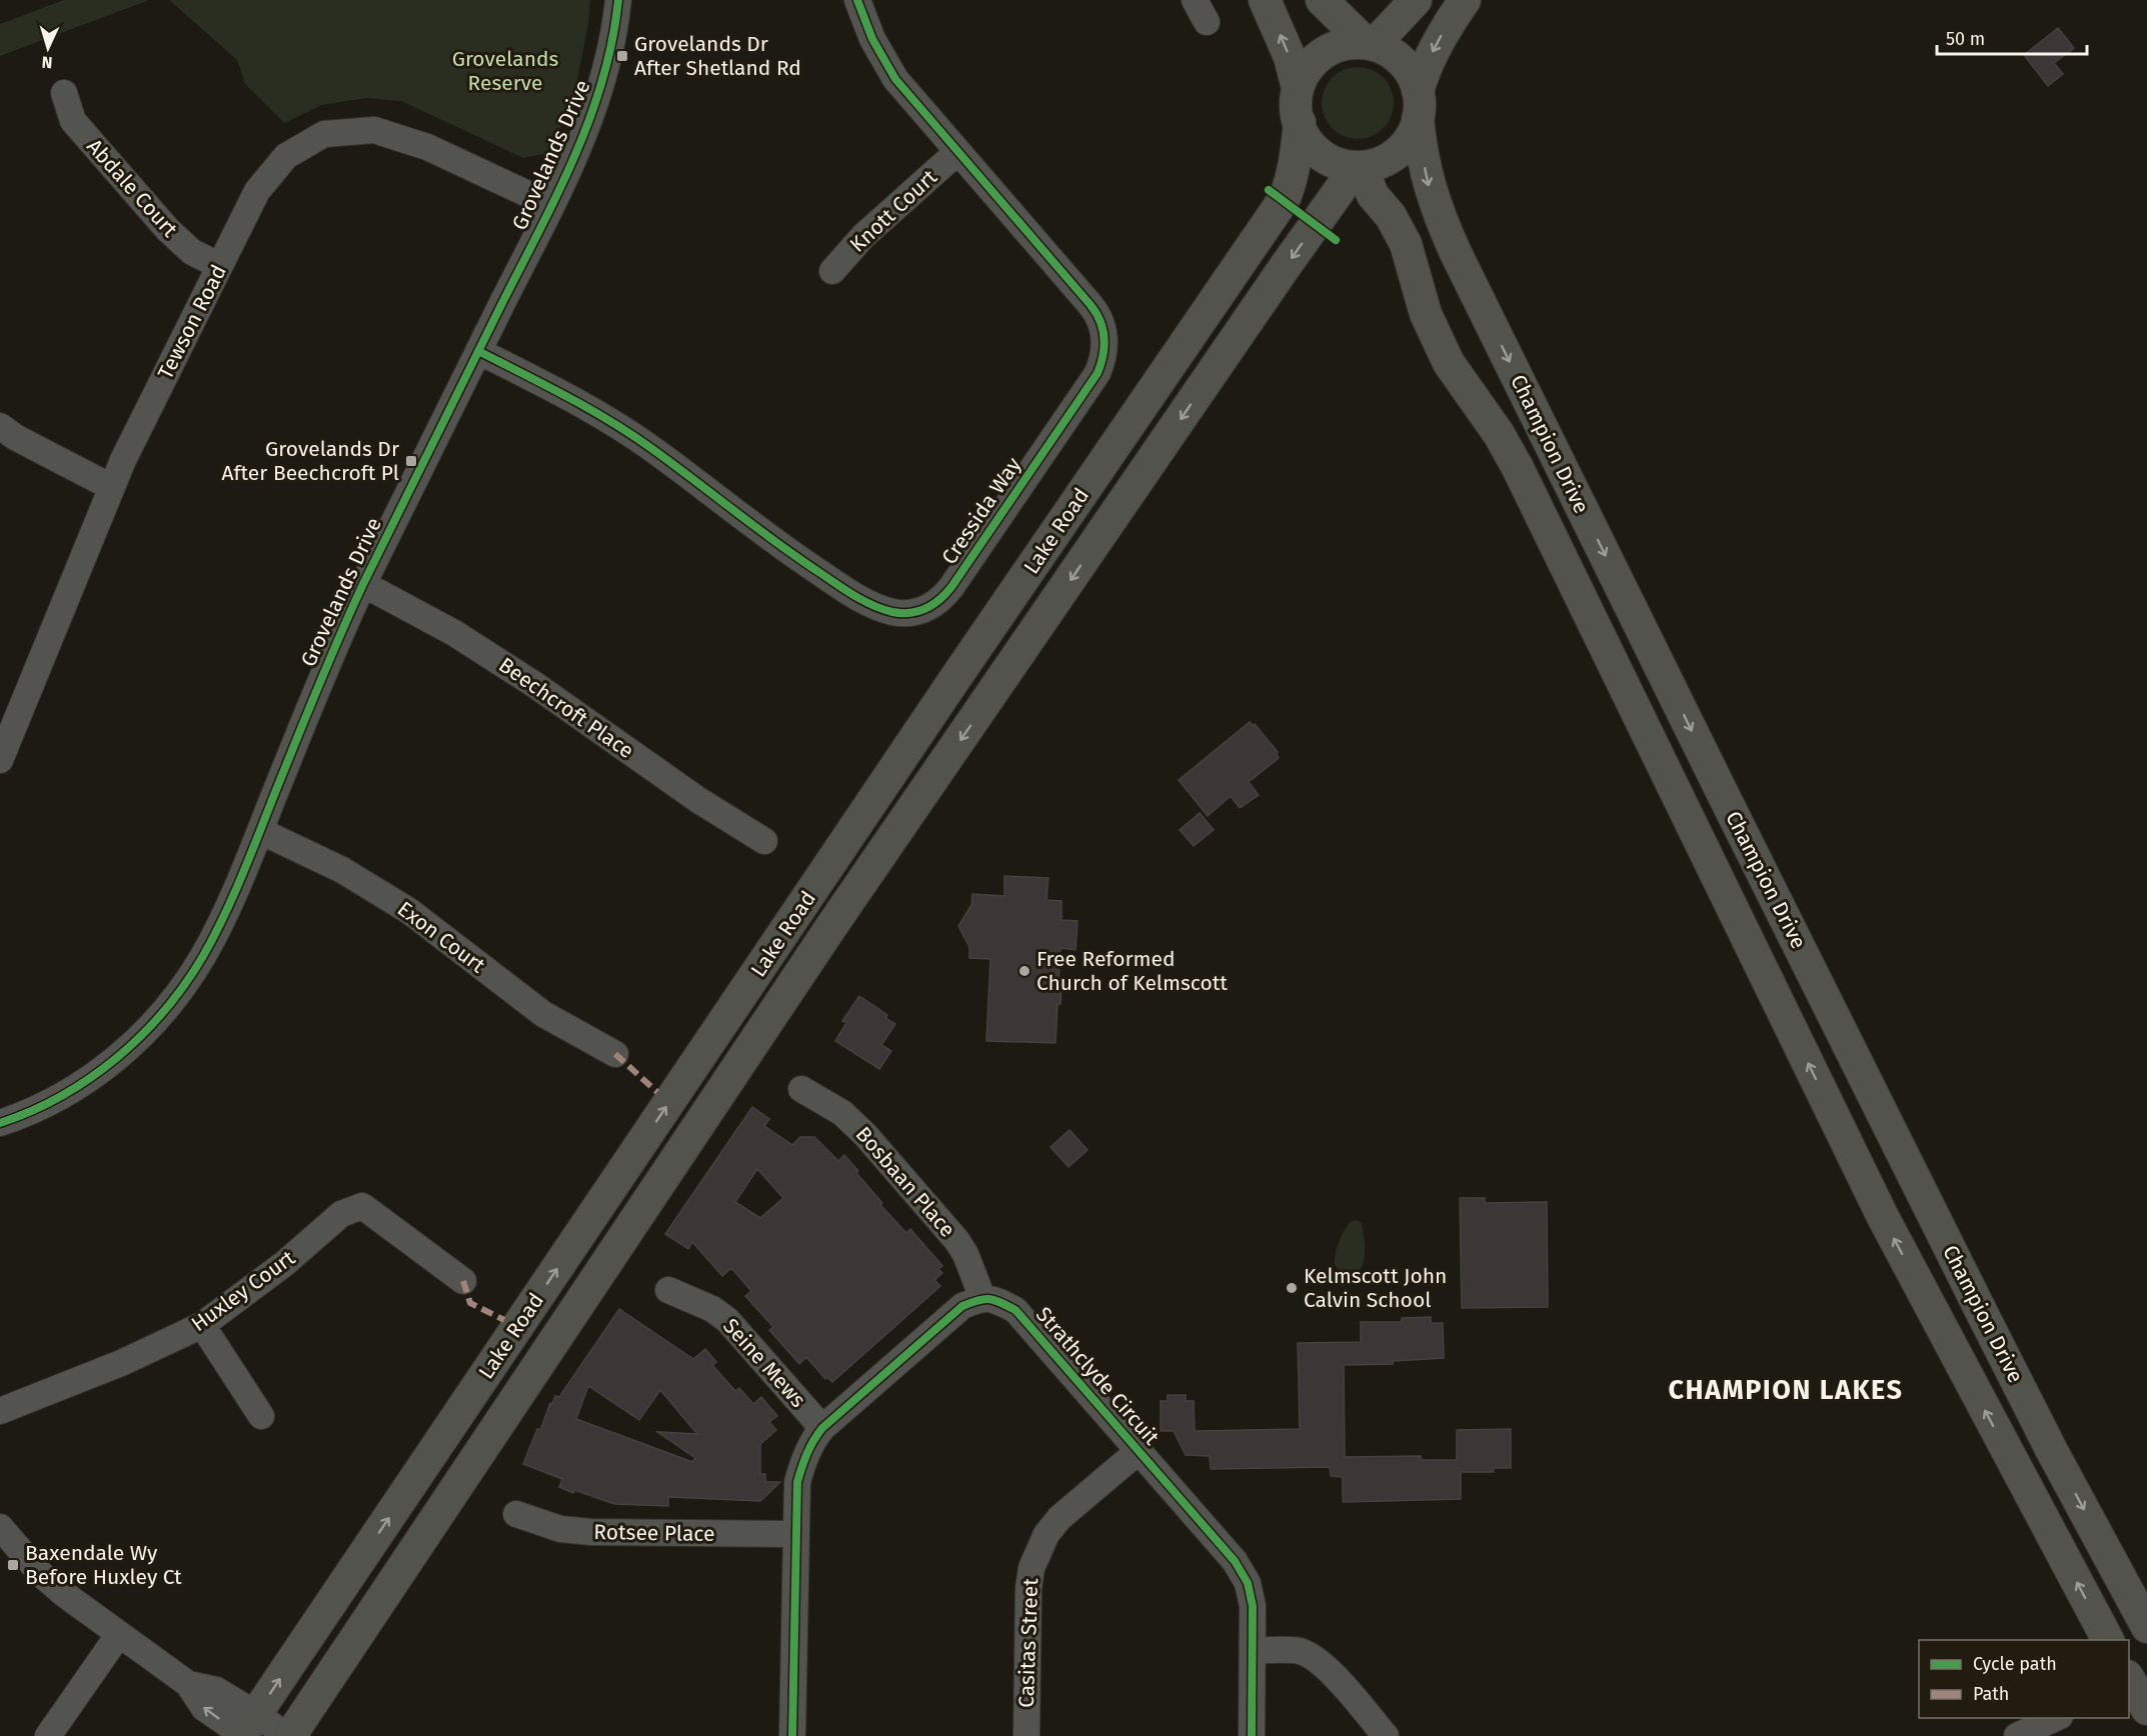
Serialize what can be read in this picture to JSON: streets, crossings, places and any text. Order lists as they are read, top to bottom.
{
  "streets": {
    "main road": ["Champion Drive", "Lake Road"],
    "street": [
      "Grovelands Drive",
      "Abdale Court",
      "Knott Court",
      "Tewson Road",
      "Cressida Way",
      "Beechcroft Place",
      "Exon Court",
      "Bosbaan Place",
      "Huxley Court",
      "Seine Mews",
      "Strathclyde Circuit",
      "Rotsee Place",
      "Casitas Street"
    ]
  },
  "crossings": [
    ["Grovelands Drive", "Tewson Road"],
    ["Grovelands Drive", "Cressida Way"],
    ["Grovelands Drive", "Beechcroft Place"],
    ["Grovelands Drive", "Exon Court"],
    ["Abdale Court", "Tewson Road"],
    ["Knott Court", "Cressida Way"],
    ["Champion Drive", "Lake Road"],
    ["Bosbaan Place", "Strathclyde Circuit"],
    ["Strathclyde Circuit", "Casitas Street"]
  ],
  "districts": ["CHAMPION LAKES"],
  "parks": ["Grovelands Reserve"],
  "places": {
    "transit": ["Grovelands Dr After Shetland Rd", "Grovelands Dr After Beechcroft Pl", "Baxendale Wy Before Huxley Ct"],
    "other": ["Free Reformed Church of Kelmscott", "Kelmscott John Calvin School"]
  },
  "legend": ["Cycle path", "Path"],
  "scale_bar": "50 m",
  "north": "bottom"
}
